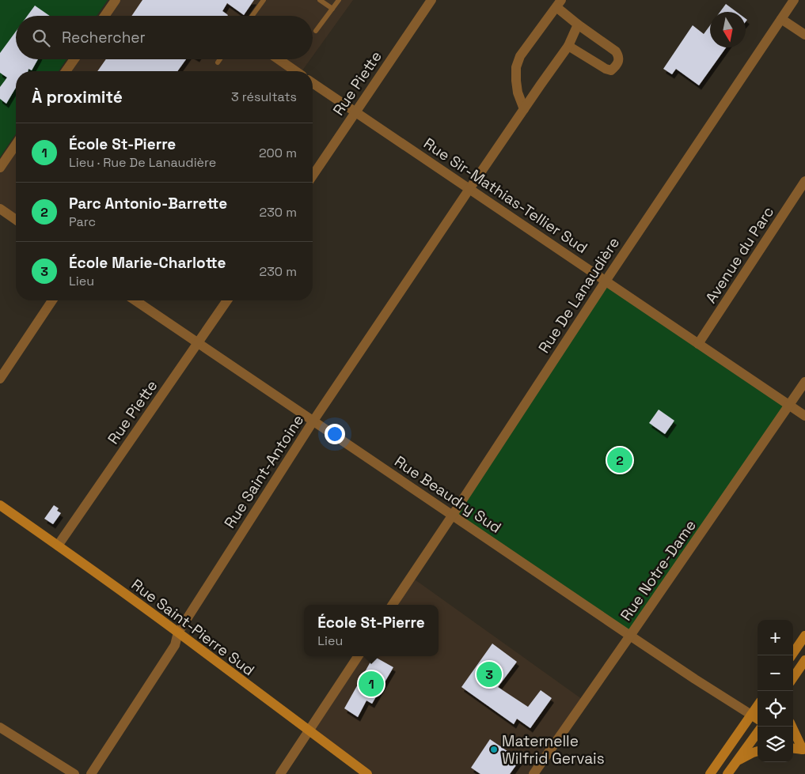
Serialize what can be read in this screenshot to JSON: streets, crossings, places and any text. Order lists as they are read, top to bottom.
{
  "streets": {
    "street": [
      "Rue Piette",
      "Rue Sir-Mathias-Tellier Sud",
      "Avenue du Parc",
      "Rue De Lanaudière",
      "Rue Saint-Antoine",
      "Rue Beaudry Sud",
      "Rue Notre-Dame",
      "Rue Saint-Pierre Sud"
    ]
  },
  "crossings": [
    ["Rue Piette", "Rue Sir-Mathias-Tellier Sud"],
    ["Rue Piette", "Rue Beaudry Sud"],
    ["Rue Piette", "Rue Saint-Pierre Sud"],
    ["Rue Sir-Mathias-Tellier Sud", "Avenue du Parc"],
    ["Rue Sir-Mathias-Tellier Sud", "Rue De Lanaudière"],
    ["Rue Sir-Mathias-Tellier Sud", "Rue Saint-Antoine"],
    ["Rue Sir-Mathias-Tellier Sud", "Rue Notre-Dame"],
    ["Rue De Lanaudière", "Rue Beaudry Sud"],
    ["Rue Saint-Antoine", "Rue Beaudry Sud"],
    ["Rue Saint-Antoine", "Rue Saint-Pierre Sud"],
    ["Rue Beaudry Sud", "Rue Notre-Dame"]
  ],
  "places": ["Maternelle Wilfrid Gervais"],
  "north": "bottom",
  "page": {
    "search": "Rechercher",
    "heading": ["À proximité", "3 résultats"],
    "list": [
      {
        "mark": "1",
        "name": "École St-Pierre",
        "note": "Lieu · Rue De Lanaudière",
        "value": "200 m"
      },
      {
        "mark": "2",
        "name": "Parc Antonio-Barrette",
        "note": "Parc",
        "value": "230 m"
      },
      {
        "mark": "3",
        "name": "École Marie-Charlotte",
        "note": "Lieu",
        "value": "230 m"
      }
    ],
    "pins": ["2", "3", "1"],
    "popup": ["École St-Pierre", "Lieu"],
    "map_buttons": ["+", "−"]
  }
}
